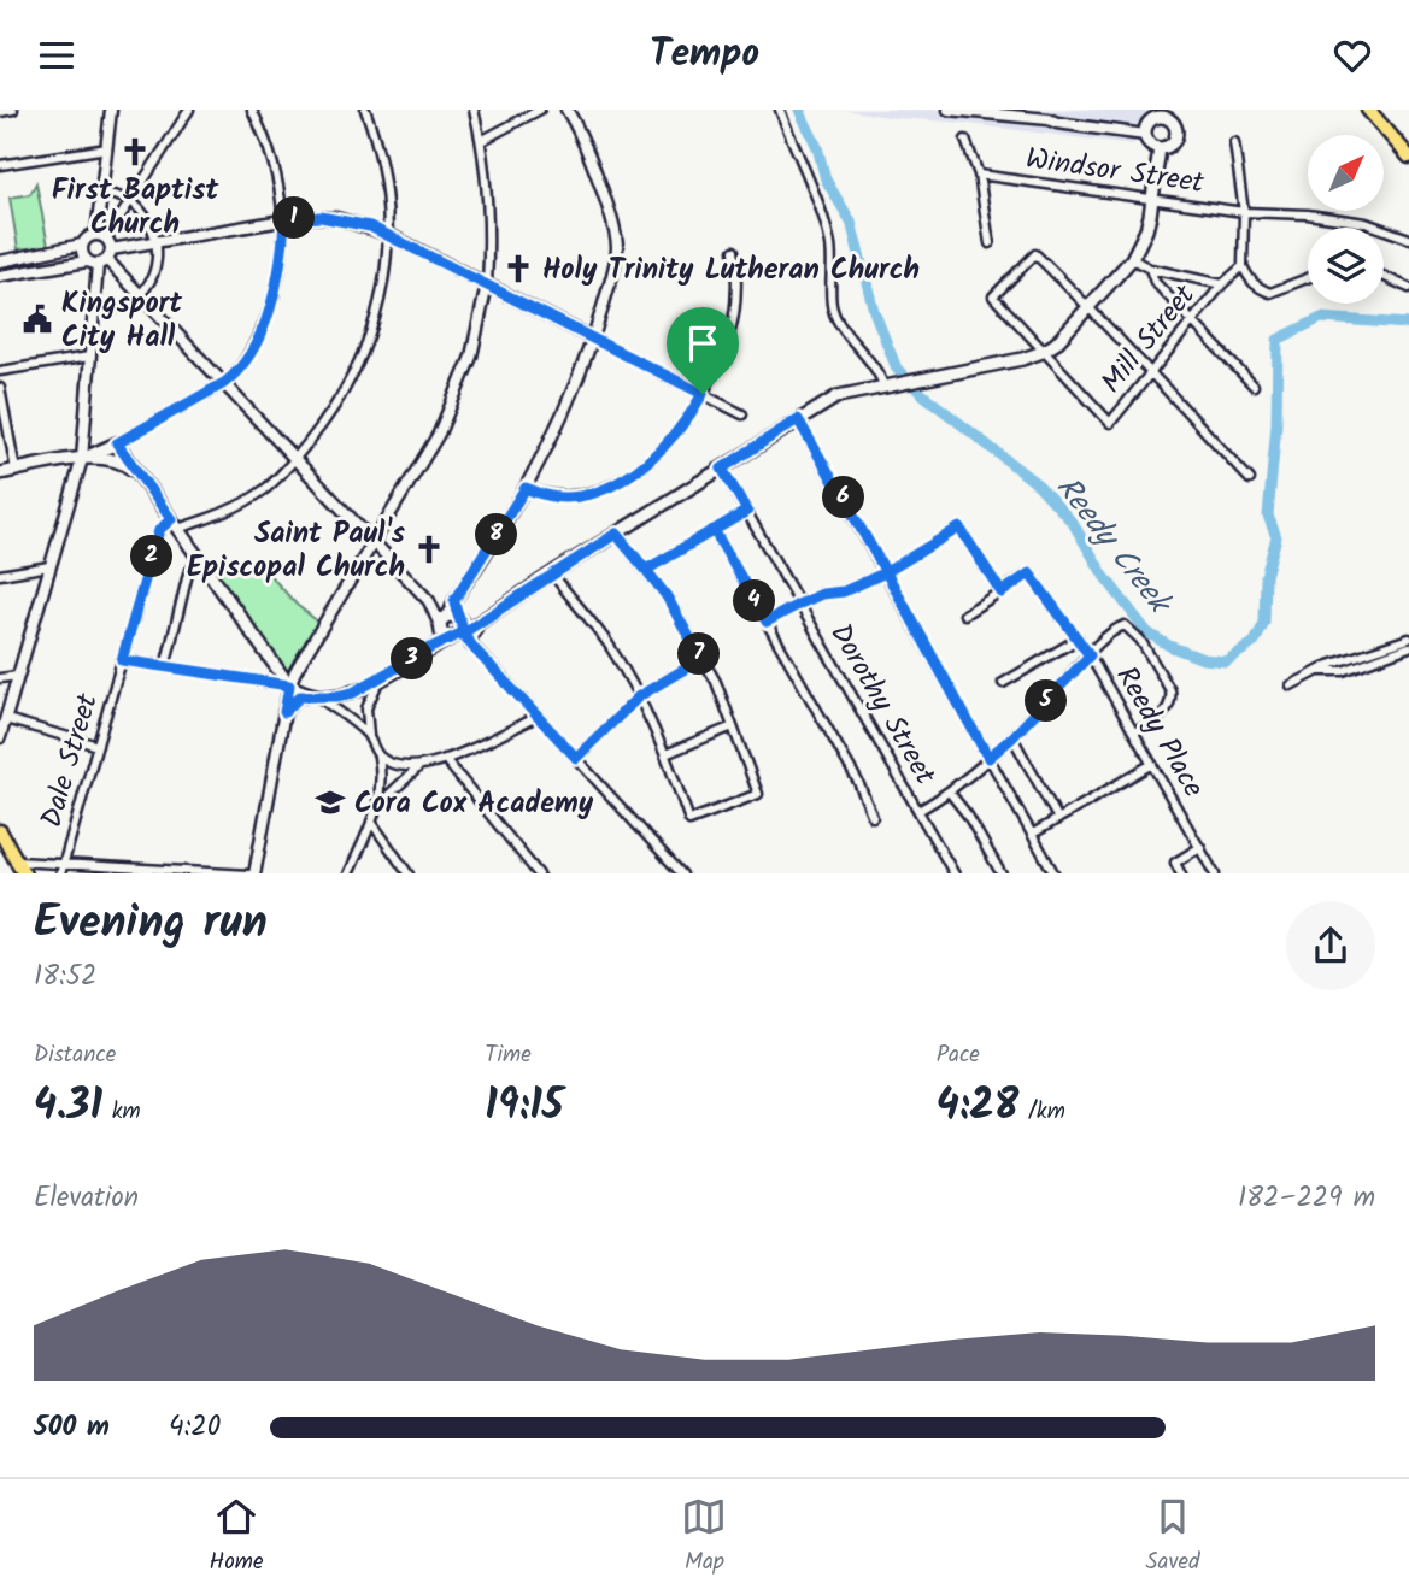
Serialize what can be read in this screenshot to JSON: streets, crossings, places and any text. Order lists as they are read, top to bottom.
{
  "streets": {
    "street": [
      "Windsor Street",
      "Mill Street",
      "Dorothy Street",
      "Reedy Place",
      "Dale Street"
    ]
  },
  "water": ["Reedy Creek"],
  "places": {
    "church": ["First Baptist Church", "Holy Trinity Lutheran Church", "Saint Paul's Episcopal Church"],
    "public building": ["Kingsport City Hall"],
    "school or university": ["Cora Cox Academy"]
  },
  "north": "top right",
  "page": {
    "header": "Tempo",
    "pins": [
      "1",
      "6",
      "8",
      "2",
      "4",
      "7",
      "3",
      "5"
    ],
    "heading": ["Evening run", "18:52"],
    "stats": [
      ["Distance", "4.31 km"],
      ["Time", "19:15"],
      ["Pace", "4:28 /km"]
    ],
    "chart": ["Elevation", "182–229 m"],
    "list": [
      {
        "name": "500 m",
        "note": "4:20"
      }
    ],
    "tabs": ["Home", "Map", "Saved"]
  }
}
